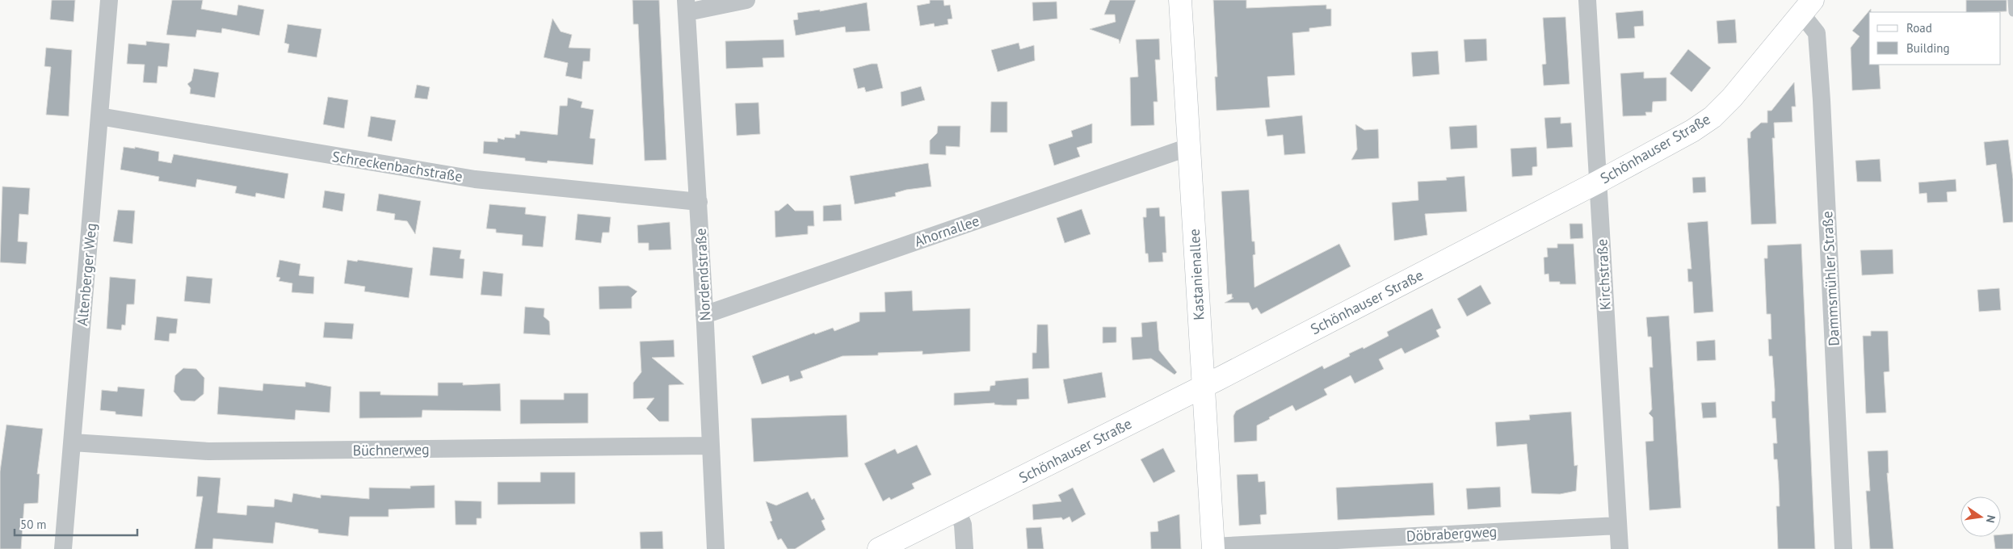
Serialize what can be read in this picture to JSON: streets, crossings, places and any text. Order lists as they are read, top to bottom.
{
  "streets": {
    "street": [
      "Schönhauser Straße",
      "Schreckenbachstraße",
      "Ahornallee",
      "Altenberger Weg",
      "Nordendstraße",
      "Kastanienallee",
      "Kirchstraße",
      "Dammsmühler Straße",
      "Büchnerweg",
      "Döbrabergweg"
    ]
  },
  "crossings": [
    ["Schönhauser Straße", "Kastanienallee"],
    ["Schönhauser Straße", "Kirchstraße"],
    ["Schönhauser Straße", "Dammsmühler Straße"],
    ["Schreckenbachstraße", "Altenberger Weg"],
    ["Schreckenbachstraße", "Nordendstraße"],
    ["Ahornallee", "Nordendstraße"],
    ["Ahornallee", "Kastanienallee"],
    ["Altenberger Weg", "Büchnerweg"],
    ["Nordendstraße", "Büchnerweg"],
    ["Kastanienallee", "Döbrabergweg"],
    ["Kirchstraße", "Döbrabergweg"]
  ],
  "legend": ["Road", "Building"],
  "scale_bar": "50 m",
  "north": "right"
}
